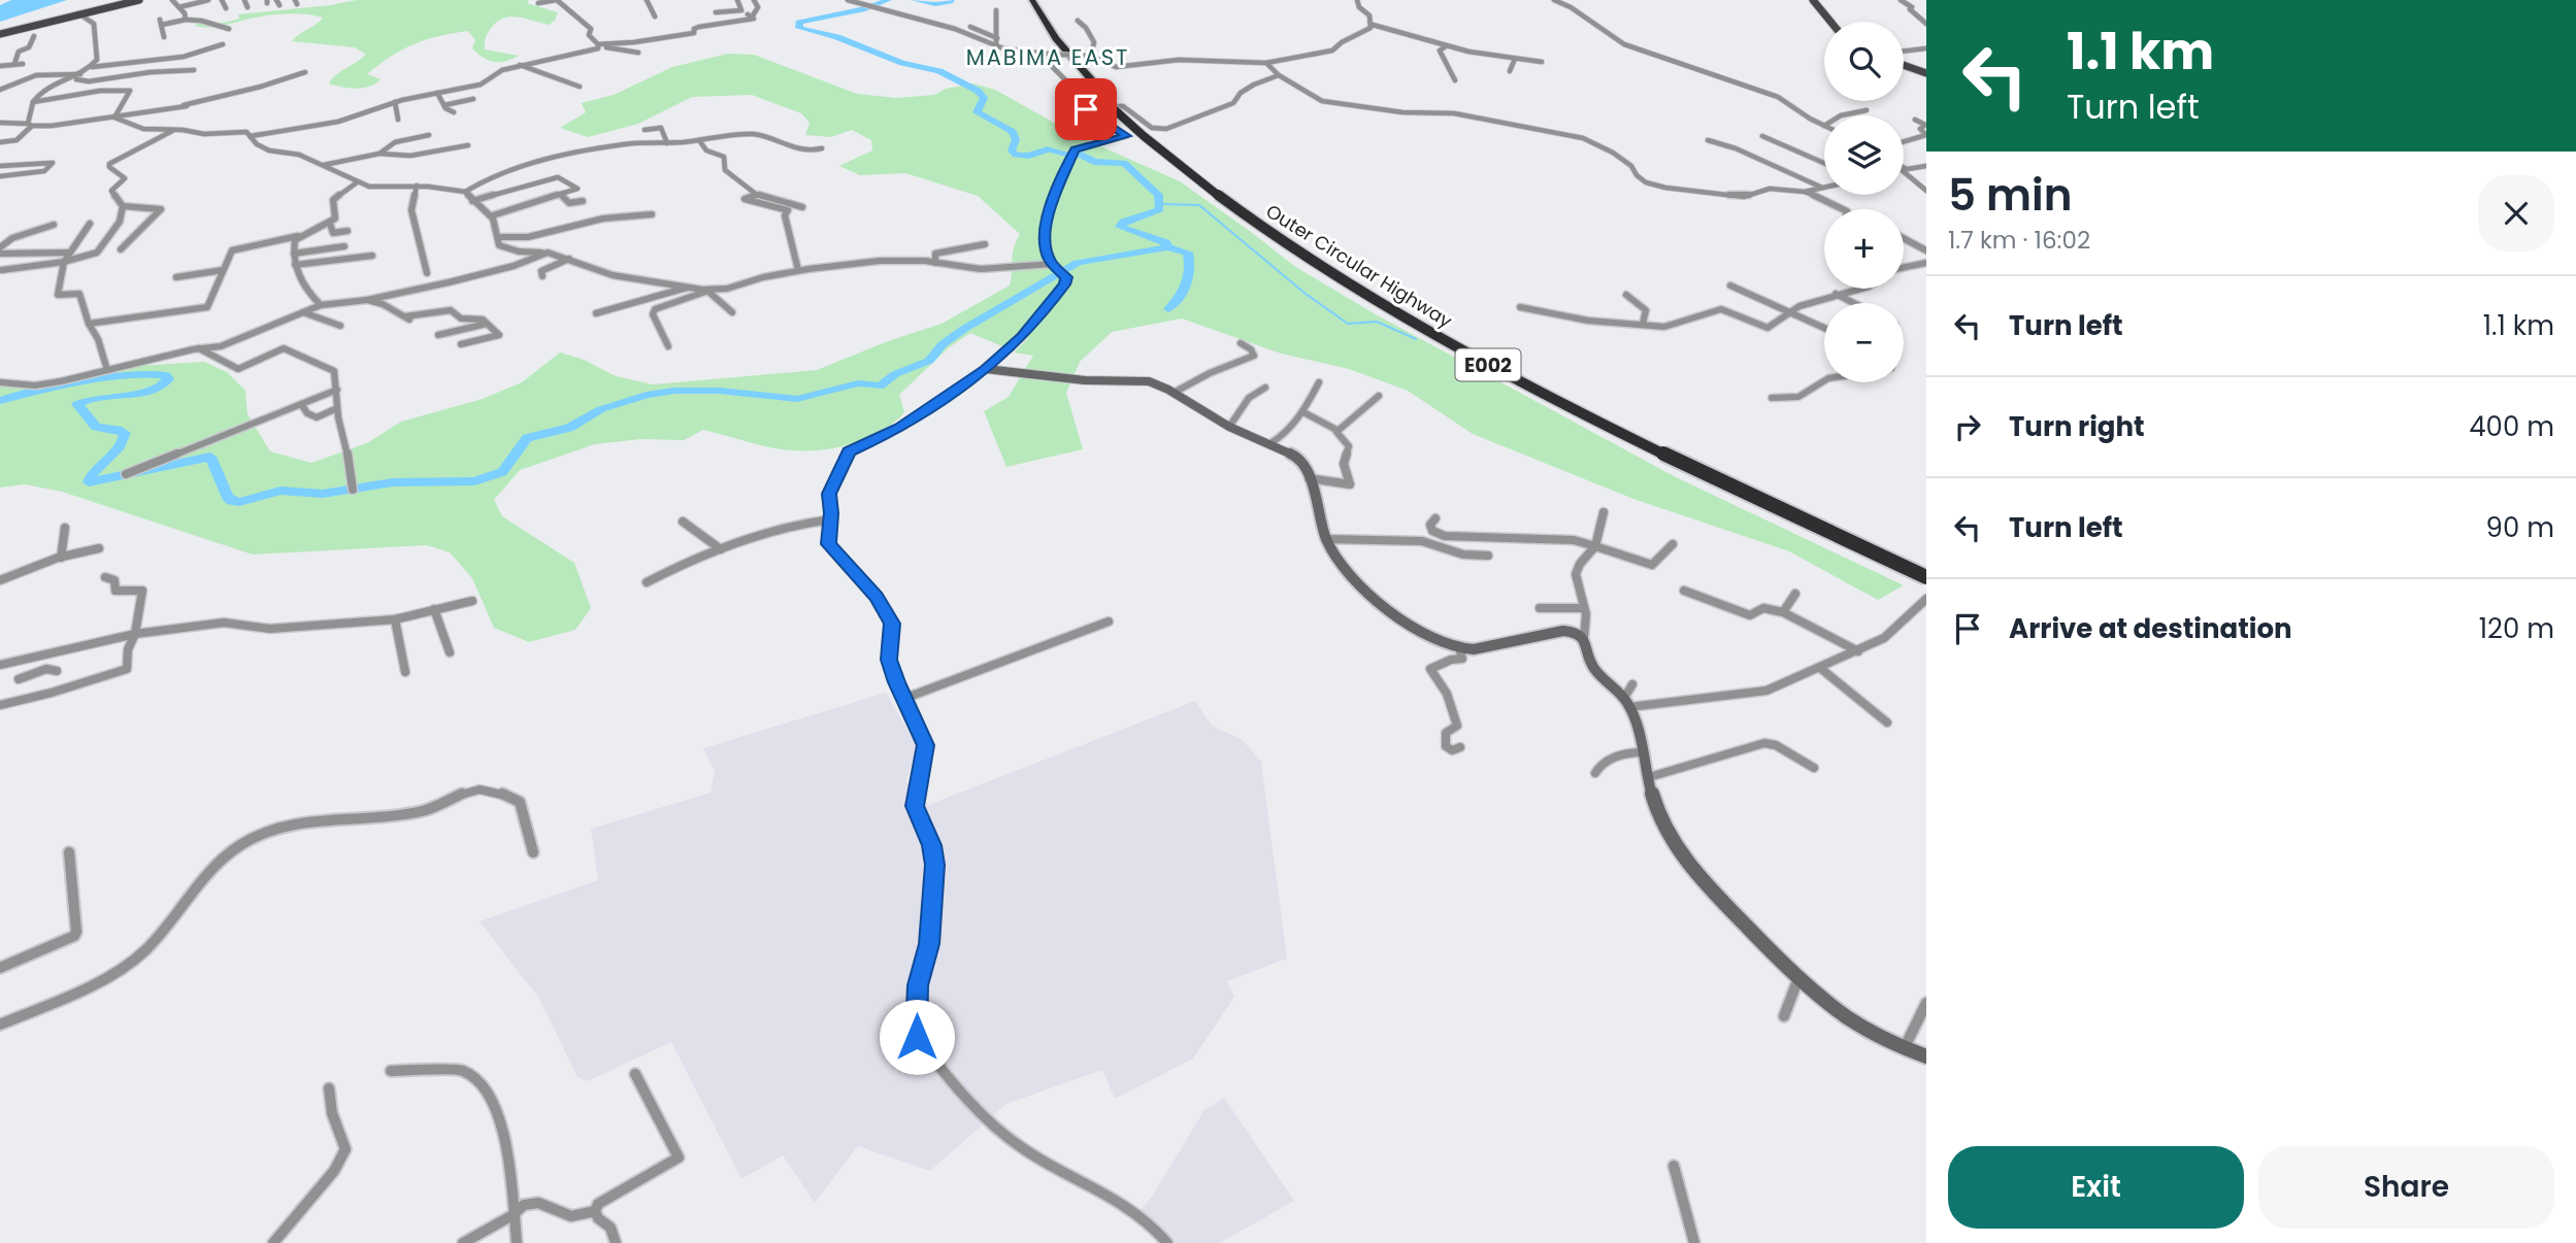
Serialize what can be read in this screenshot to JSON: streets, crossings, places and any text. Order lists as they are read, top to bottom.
{
  "streets": {
    "highway": ["Outer Circular Highway", "E002"]
  },
  "districts": ["MABIMA EAST"],
  "page": {
    "turn": ["1.1 km", "Turn left"],
    "map_buttons": ["+", "−"],
    "heading": ["5 min", "1.7 km · 16:02"],
    "list": [
      {
        "name": "Turn left",
        "value": "1.1 km"
      },
      {
        "name": "Turn right",
        "value": "400 m"
      },
      {
        "name": "Turn left",
        "value": "90 m"
      },
      {
        "name": "Arrive at destination",
        "value": "120 m"
      }
    ],
    "buttons": ["Exit", "Share"]
  }
}
